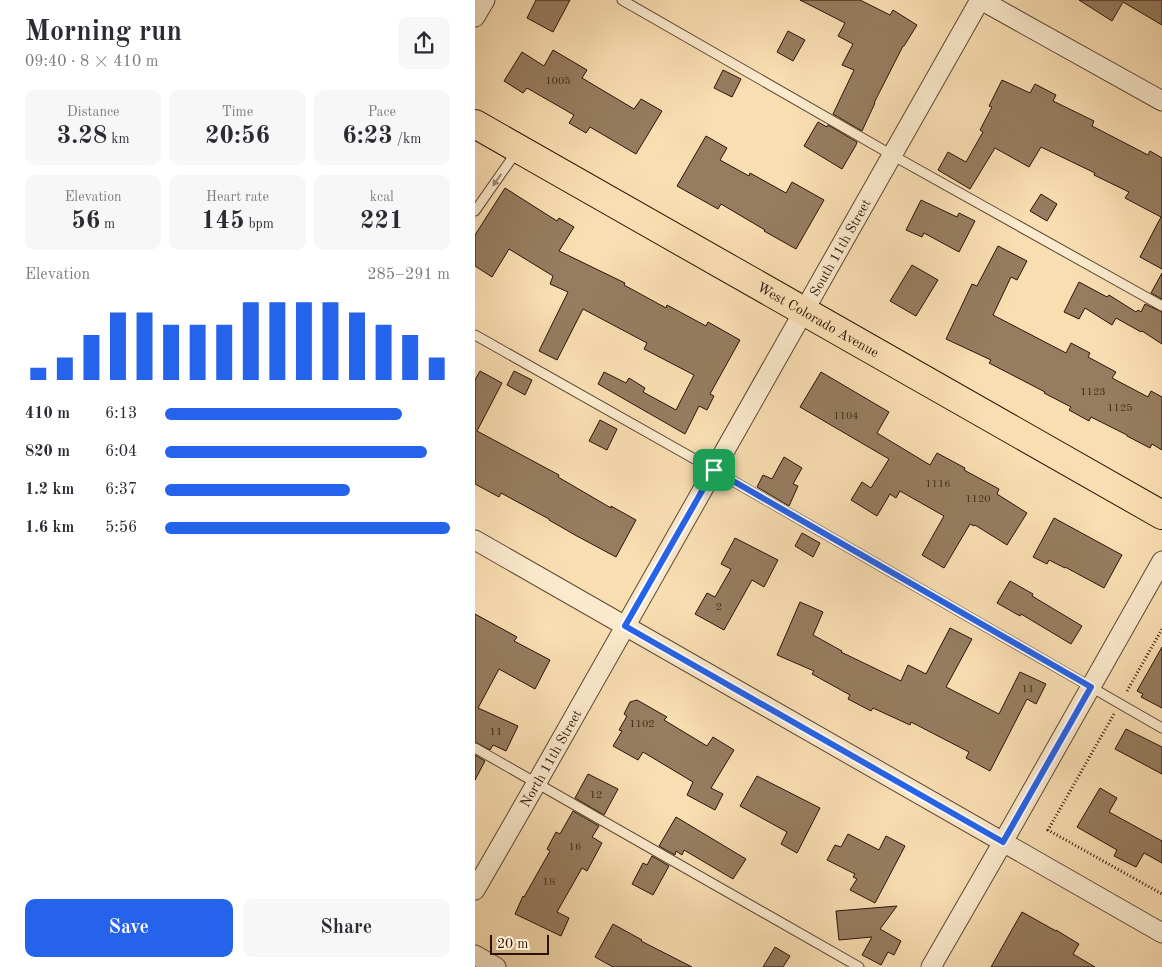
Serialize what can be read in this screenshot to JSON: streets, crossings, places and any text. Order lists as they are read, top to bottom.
{
  "streets": {
    "main road": ["West Colorado Avenue"],
    "street": ["South 11th Street", "North 11th Street"]
  },
  "crossings": [
    ["South 11th Street", "West Colorado Avenue"],
    ["South 11th Street", "North 11th Street"]
  ],
  "house_numbers": [
    "1005",
    "1123",
    "1125",
    "1104",
    "1116",
    "1120",
    "2",
    "11",
    "1102",
    "11",
    "12",
    "16",
    "18"
  ],
  "scale_bar": "20 m",
  "page": {
    "heading": ["Morning run", "09:40 · 8 × 410 m"],
    "stats": [
      ["Distance", "3.28 km"],
      ["Time", "20:56"],
      ["Pace", "6:23 /km"],
      ["Elevation", "56 m"],
      ["Heart rate", "145 bpm"],
      ["kcal", "221"]
    ],
    "chart": ["Elevation", "285–291 m"],
    "list": [
      {
        "name": "410 m",
        "note": "6:13"
      },
      {
        "name": "820 m",
        "note": "6:04"
      },
      {
        "name": "1.2 km",
        "note": "6:37"
      },
      {
        "name": "1.6 km",
        "note": "5:56"
      }
    ],
    "buttons": ["Save", "Share"],
    "scale": "20 m"
  }
}
